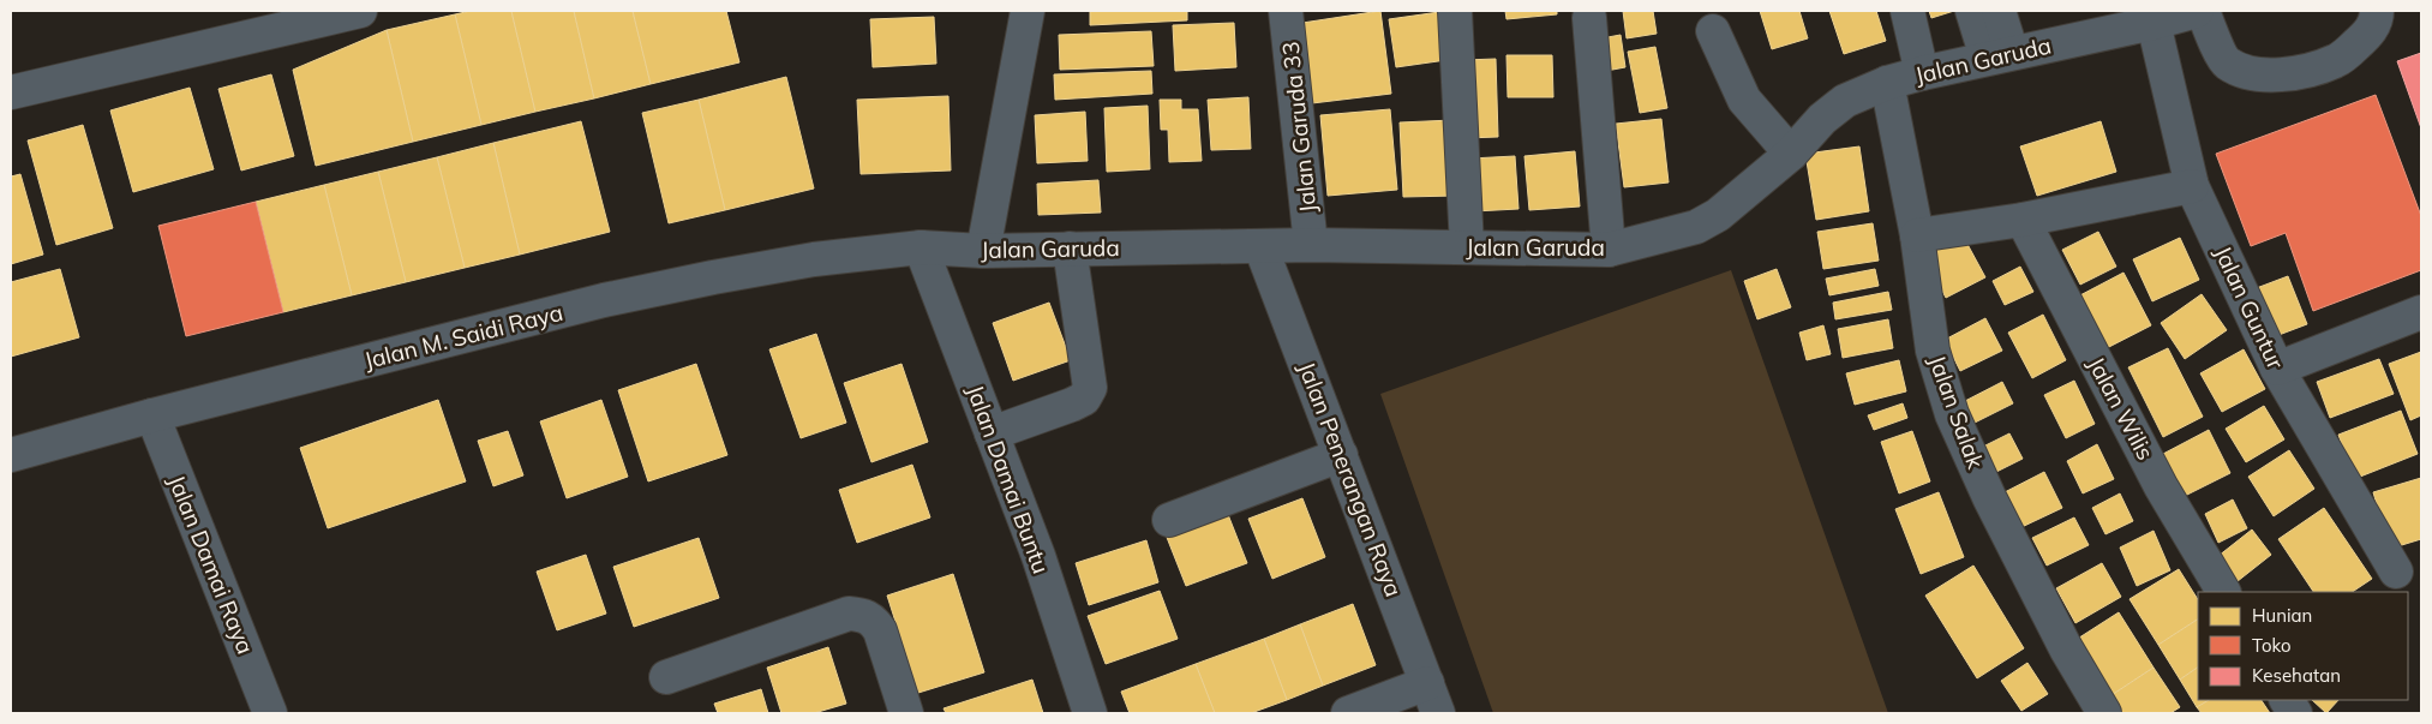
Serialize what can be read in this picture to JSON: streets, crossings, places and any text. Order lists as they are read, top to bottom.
{
  "streets": {
    "street": [
      "Jalan Garuda",
      "Jalan Garuda 33",
      "Jalan Guntur",
      "Jalan M. Saidi Raya",
      "Jalan Wilis",
      "Jalan Salak",
      "Jalan Damai Buntu",
      "Jalan Penerangan Raya",
      "Jalan Damai Raya"
    ]
  },
  "crossings": [
    ["Jalan Garuda", "Jalan Garuda 33"],
    ["Jalan Garuda", "Jalan Guntur"],
    ["Jalan Garuda", "Jalan M. Saidi Raya"],
    ["Jalan Garuda", "Jalan Salak"],
    ["Jalan Garuda", "Jalan Damai Buntu"],
    ["Jalan Garuda", "Jalan Penerangan Raya"],
    ["Jalan M. Saidi Raya", "Jalan Damai Buntu"],
    ["Jalan M. Saidi Raya", "Jalan Damai Raya"]
  ],
  "legend": ["Hunian", "Toko", "Kesehatan"]
}
